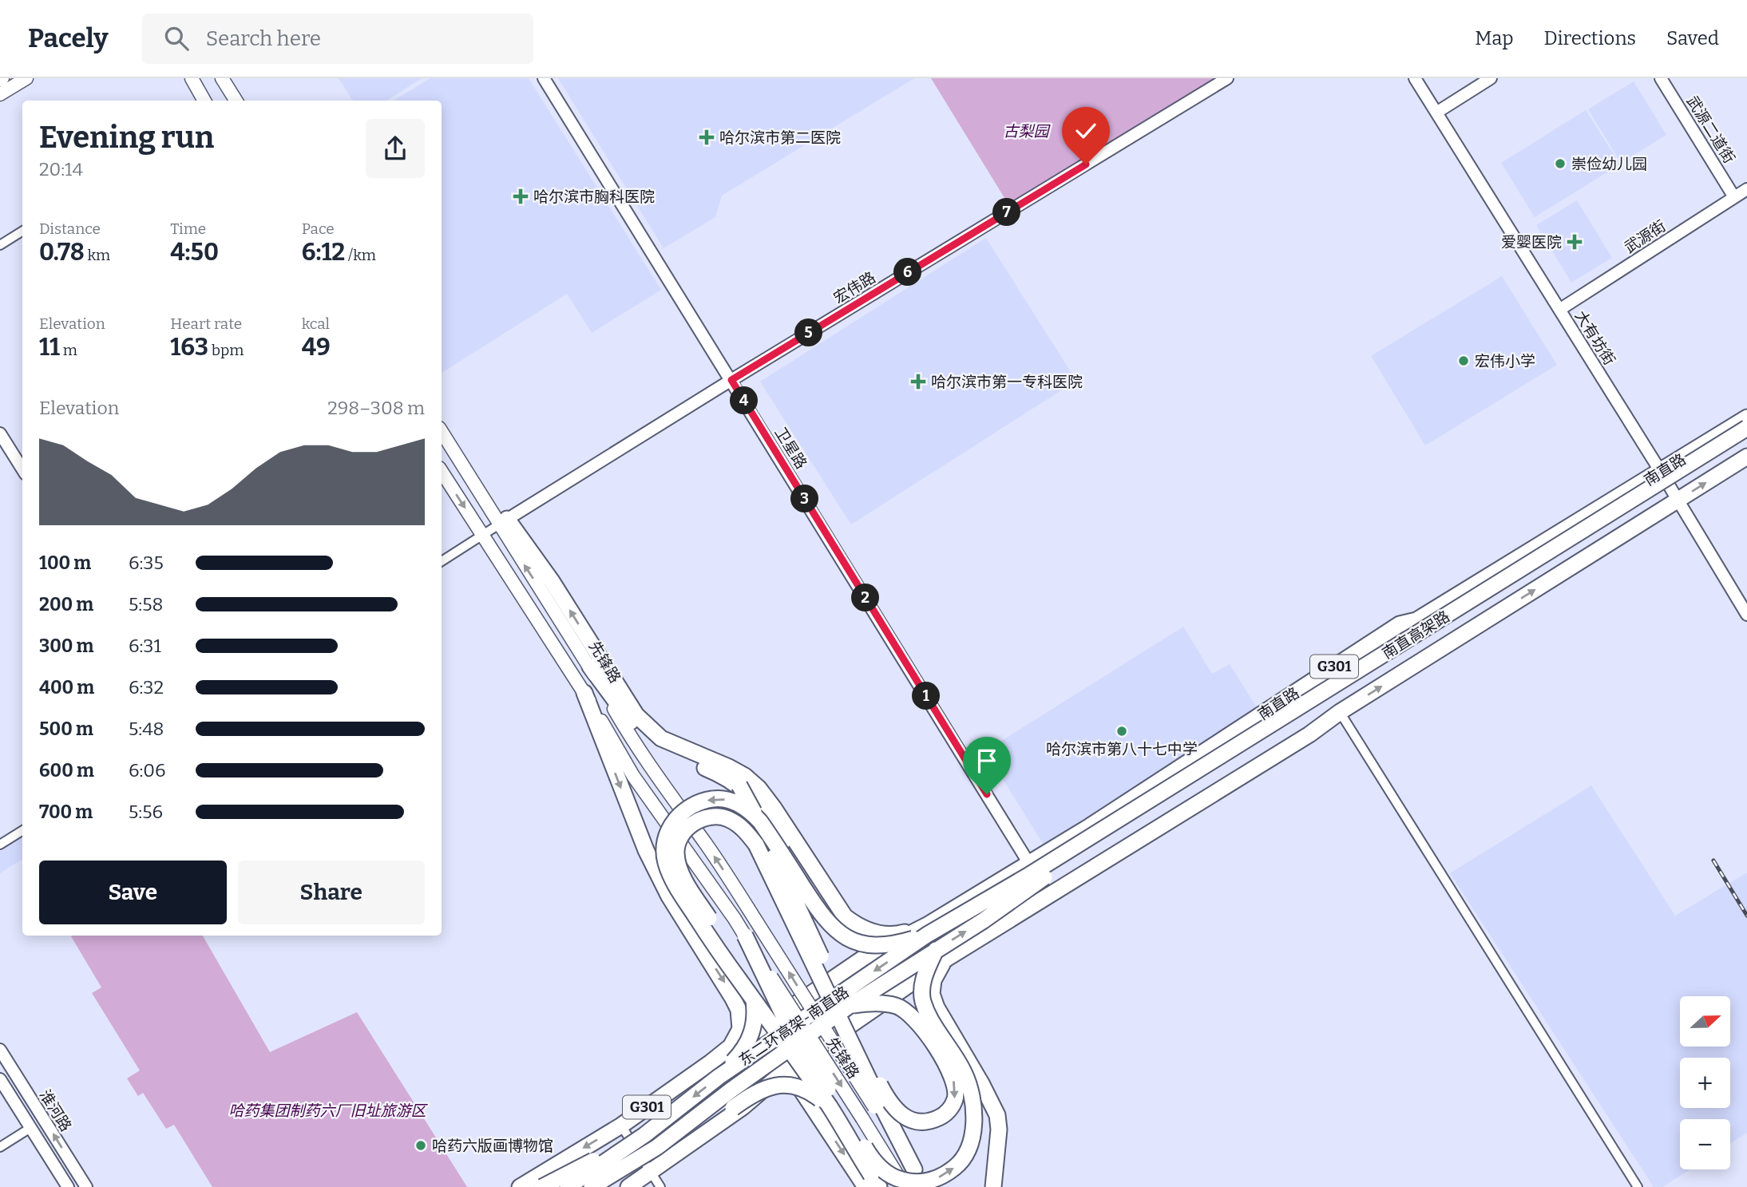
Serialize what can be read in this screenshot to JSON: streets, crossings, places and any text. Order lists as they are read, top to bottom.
{
  "streets": {
    "highway": [
      "南直路",
      "南直高架路",
      "G301",
      "东二环高架-南直路"
    ],
    "main road": [
      "武源二道街",
      "武源街",
      "宏伟路",
      "大有坊街",
      "卫星路",
      "先锋路",
      "淮河路"
    ]
  },
  "crossings": [
    ["武源二道街", "武源街"],
    ["武源街", "大有坊街"],
    ["宏伟路", "卫星路"],
    ["宏伟路", "先锋路"],
    ["大有坊街", "南直路"],
    ["大有坊街", "G301"],
    ["卫星路", "南直路"],
    ["卫星路", "南直高架路"],
    ["卫星路", "东二环高架-南直路"],
    ["南直路", "南直高架路"],
    ["南直路", "东二环高架-南直路"],
    ["南直高架路", "东二环高架-南直路"],
    ["G301", "东二环高架-南直路"]
  ],
  "parks": ["古梨园", "哈药集团制药六厂旧址旅游区"],
  "places": {
    "health": [
      "哈尔滨市第二医院",
      "哈尔滨市胸科医院",
      "爱婴医院",
      "哈尔滨市第一专科医院"
    ],
    "other": [
      "崇俭幼儿园",
      "宏伟小学",
      "哈尔滨市第八十七中学",
      "哈药六版画博物馆"
    ]
  },
  "north": "right",
  "page": {
    "header": "Pacely",
    "search": "Search here",
    "nav": ["Map", "Directions", "Saved"],
    "heading": ["Evening run", "20:14"],
    "stats": [
      ["Distance", "0.78 km"],
      ["Time", "4:50"],
      ["Pace", "6:12 /km"],
      ["Elevation", "11 m"],
      ["Heart rate", "163 bpm"],
      ["kcal", "49"]
    ],
    "pins": [
      "7",
      "6",
      "5",
      "4",
      "3",
      "2",
      "1"
    ],
    "chart": ["Elevation", "298–308 m"],
    "list": [
      {
        "name": "100 m",
        "note": "6:35"
      },
      {
        "name": "200 m",
        "note": "5:58"
      },
      {
        "name": "300 m",
        "note": "6:31"
      },
      {
        "name": "400 m",
        "note": "6:32"
      },
      {
        "name": "500 m",
        "note": "5:48"
      },
      {
        "name": "600 m",
        "note": "6:06"
      },
      {
        "name": "700 m",
        "note": "5:56"
      }
    ],
    "buttons": ["Save", "Share"],
    "map_buttons": ["+", "−"]
  }
}
